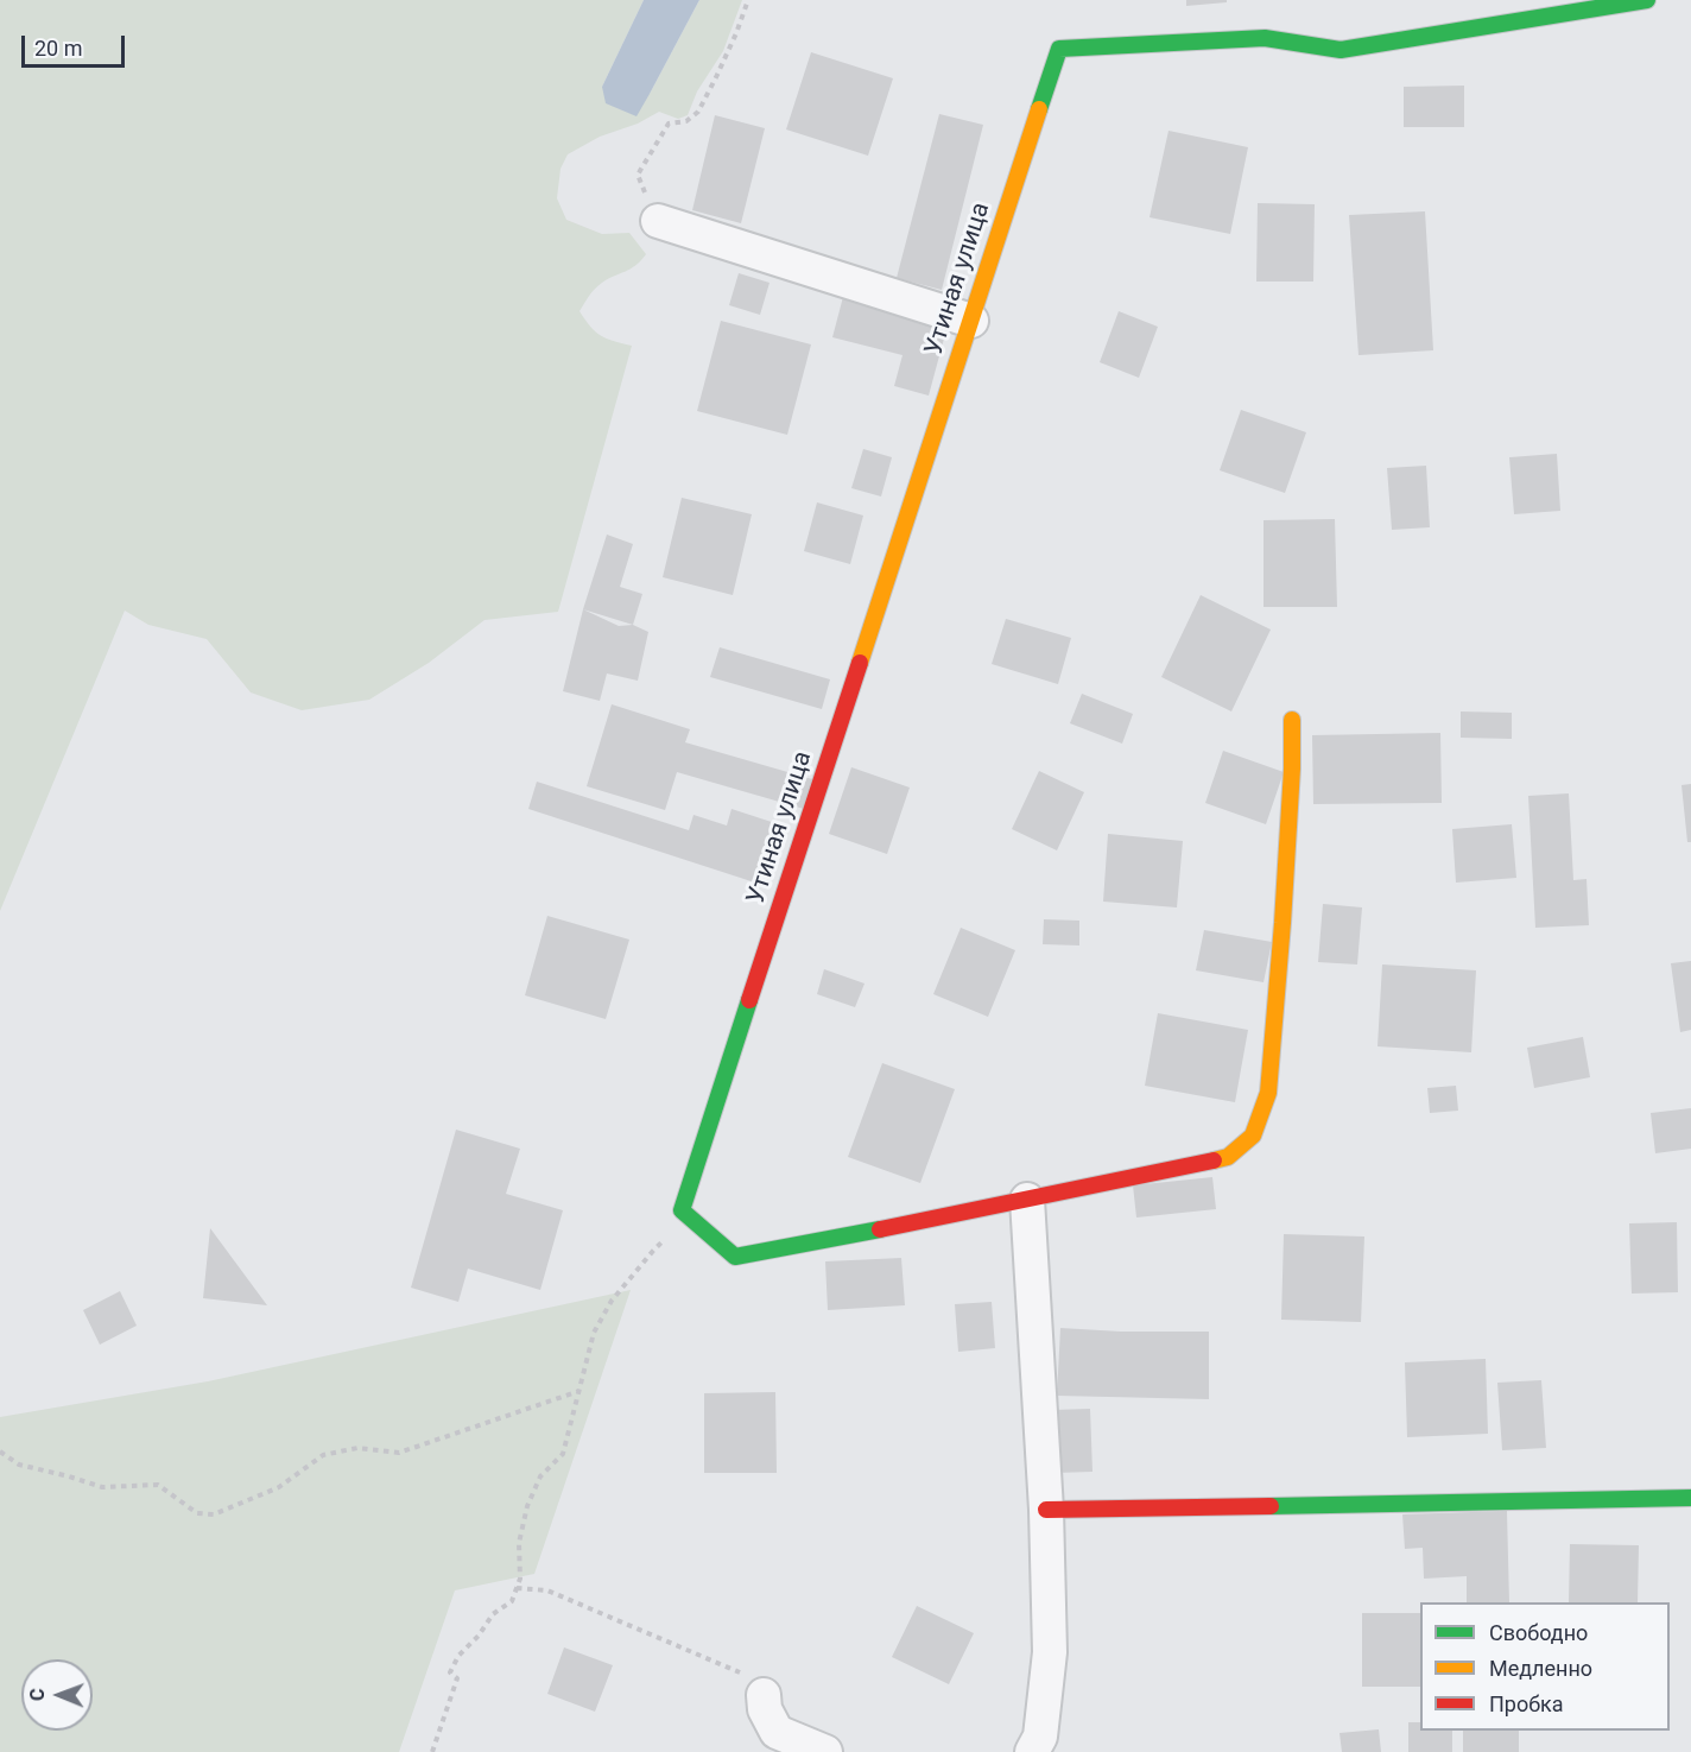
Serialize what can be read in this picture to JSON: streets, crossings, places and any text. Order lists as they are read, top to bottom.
{
  "streets": {
    "street": ["Утиная улица"]
  },
  "legend": ["Свободно", "Медленно", "Пробка"],
  "scale_bar": "20 m",
  "north": "left"
}
